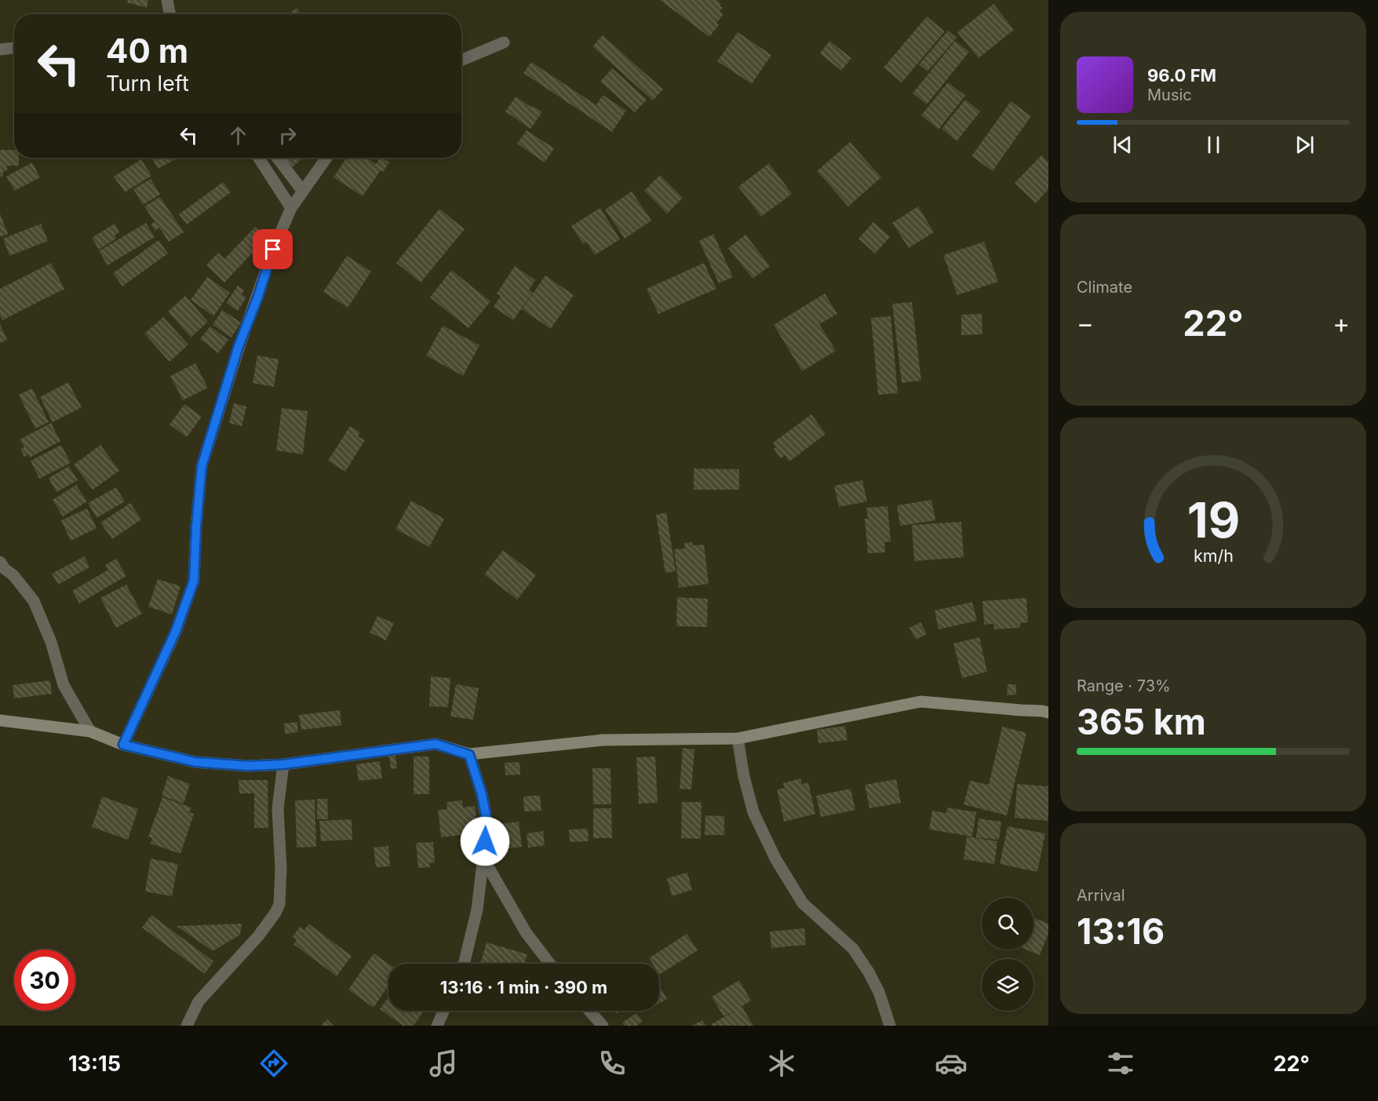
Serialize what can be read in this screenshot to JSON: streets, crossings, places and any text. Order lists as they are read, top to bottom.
{
  "page": {
    "turn": ["40 m", "Turn left"],
    "song": ["96.0 FM", "Music"],
    "tile": [
      "Climate",
      ["Range · 73%", "365 km"],
      ["Arrival", "13:16"]
    ],
    "heat": ["−", "22°", "+"],
    "limit": "30",
    "trip": "13:16 · 1 min · 390 m",
    "tabs": ["13:15", "22°"],
    "gauge": ["19", "km/h"]
  }
}
